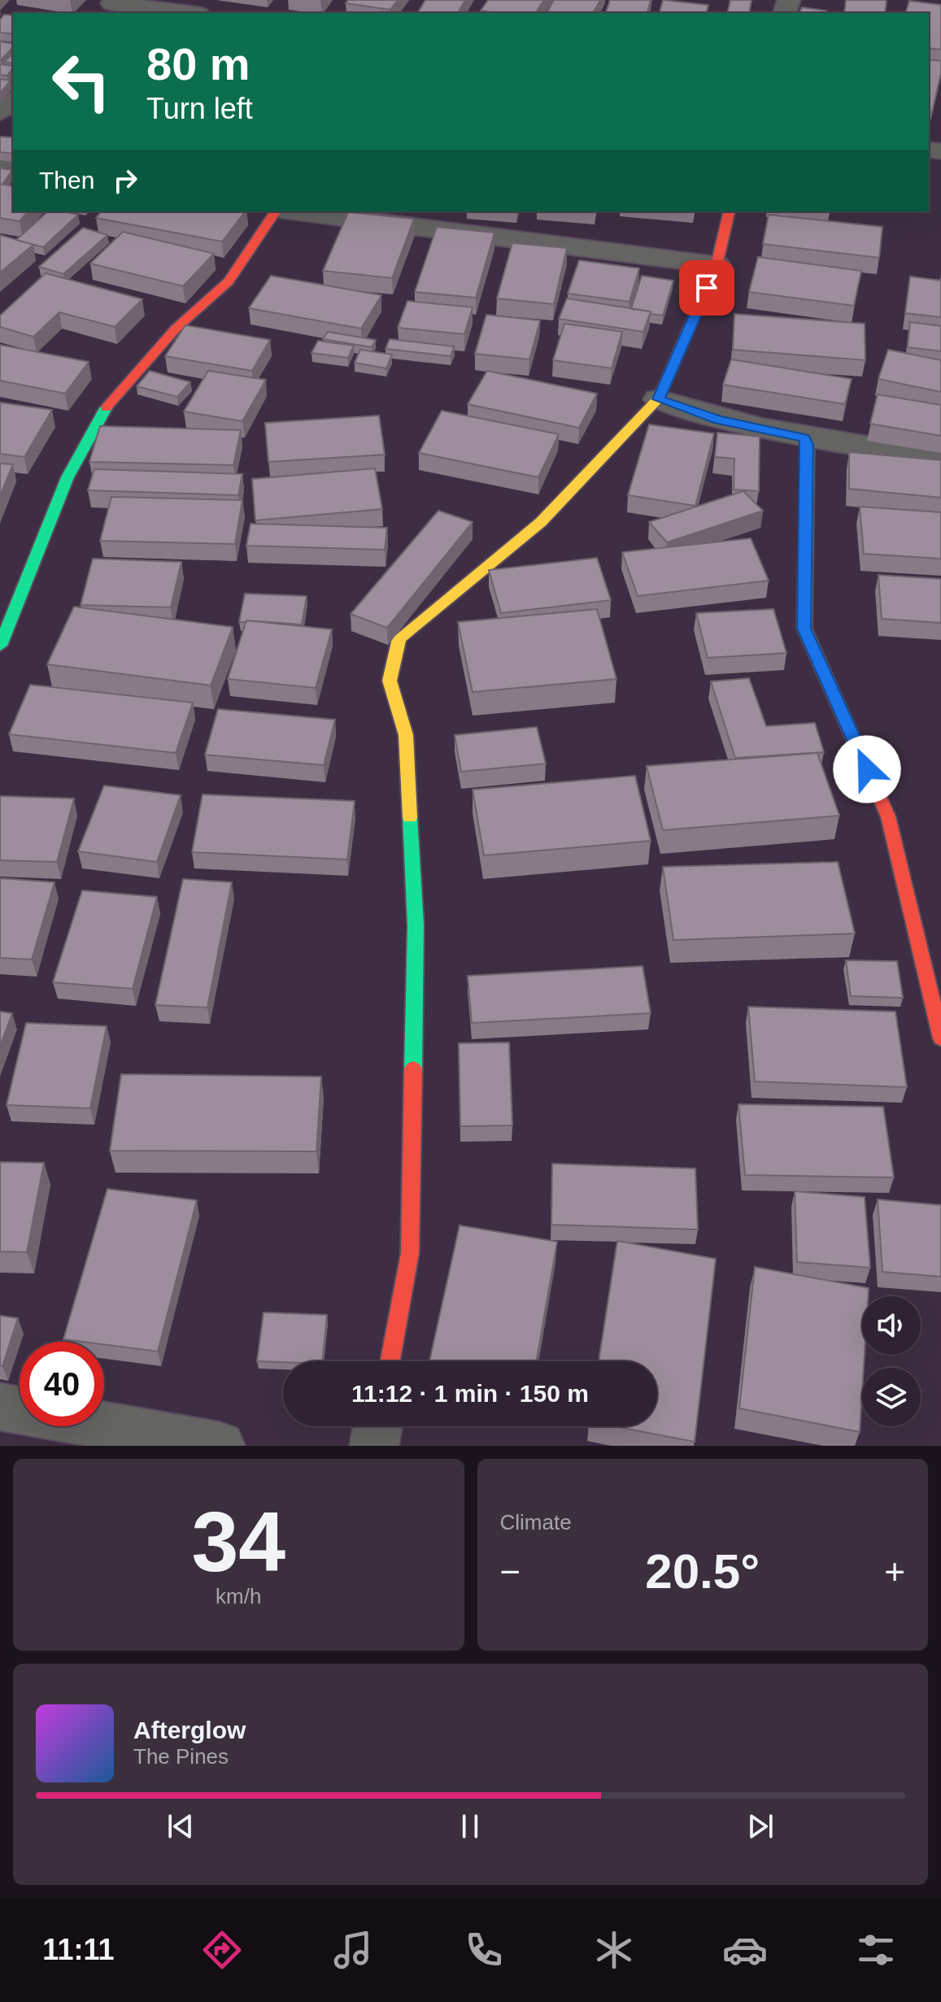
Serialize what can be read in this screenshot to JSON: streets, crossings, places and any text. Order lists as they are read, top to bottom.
{
  "page": {
    "turn": ["80 m", "Turn left"],
    "then": "Then",
    "limit": "40",
    "trip": "11:12 · 1 min · 150 m",
    "tile": [
      ["34", "km/h"],
      "Climate"
    ],
    "heat": ["−", "20.5°", "+"],
    "song": ["Afterglow", "The Pines"],
    "tabs": "11:11"
  }
}
